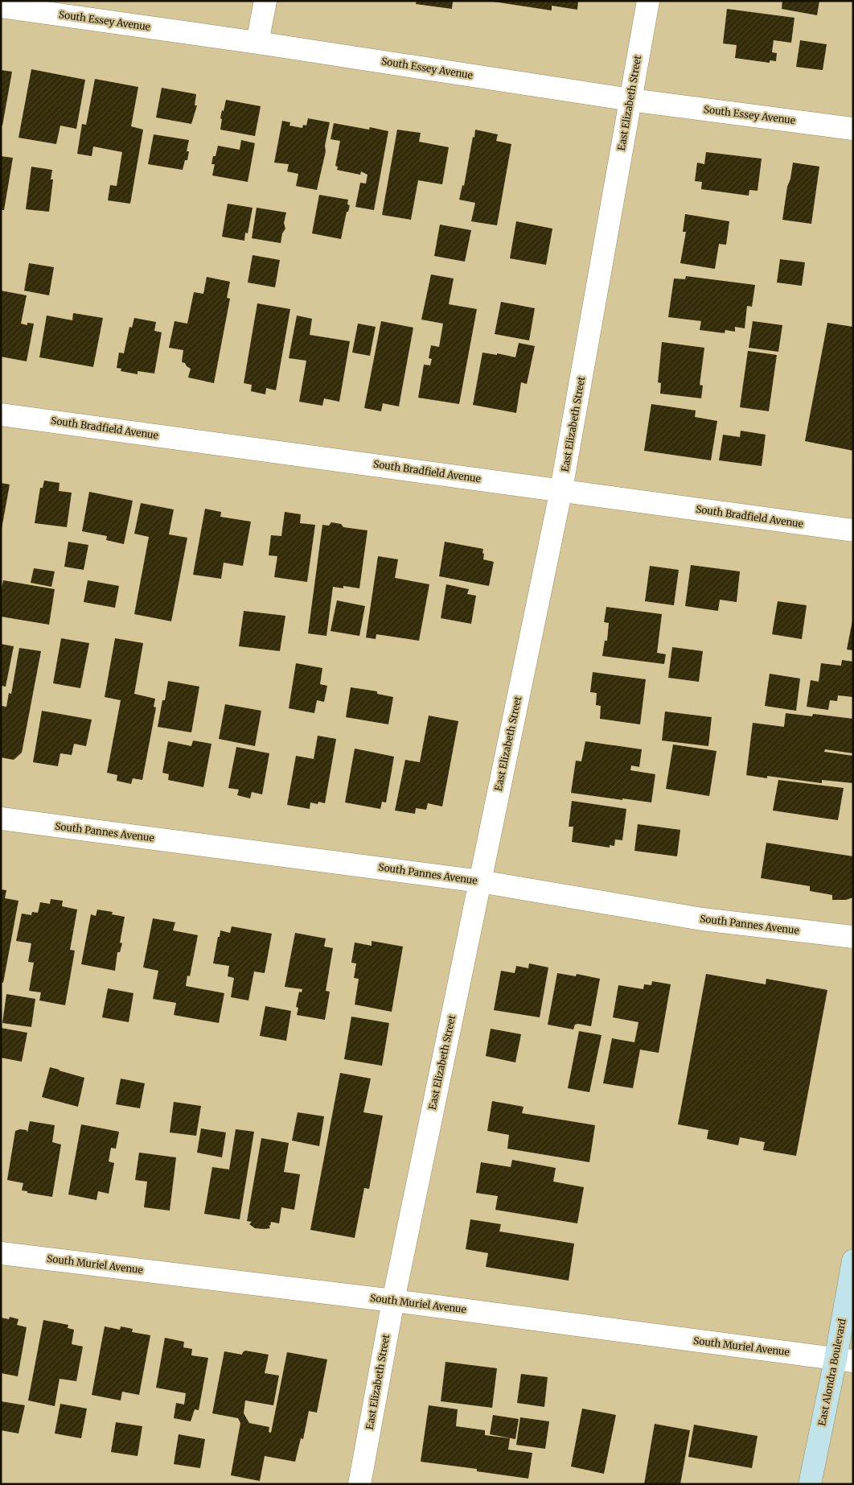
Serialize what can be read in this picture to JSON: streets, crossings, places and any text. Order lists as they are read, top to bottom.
{
  "streets": {
    "main road": ["East Alondra Boulevard"],
    "street": [
      "South Essey Avenue",
      "East Elizabeth Street",
      "South Bradfield Avenue",
      "South Pannes Avenue",
      "South Muriel Avenue"
    ]
  },
  "crossings": [
    ["South Essey Avenue", "East Elizabeth Street"],
    ["East Elizabeth Street", "South Bradfield Avenue"],
    ["East Elizabeth Street", "South Pannes Avenue"],
    ["East Elizabeth Street", "South Muriel Avenue"],
    ["South Muriel Avenue", "East Alondra Boulevard"]
  ]
}
